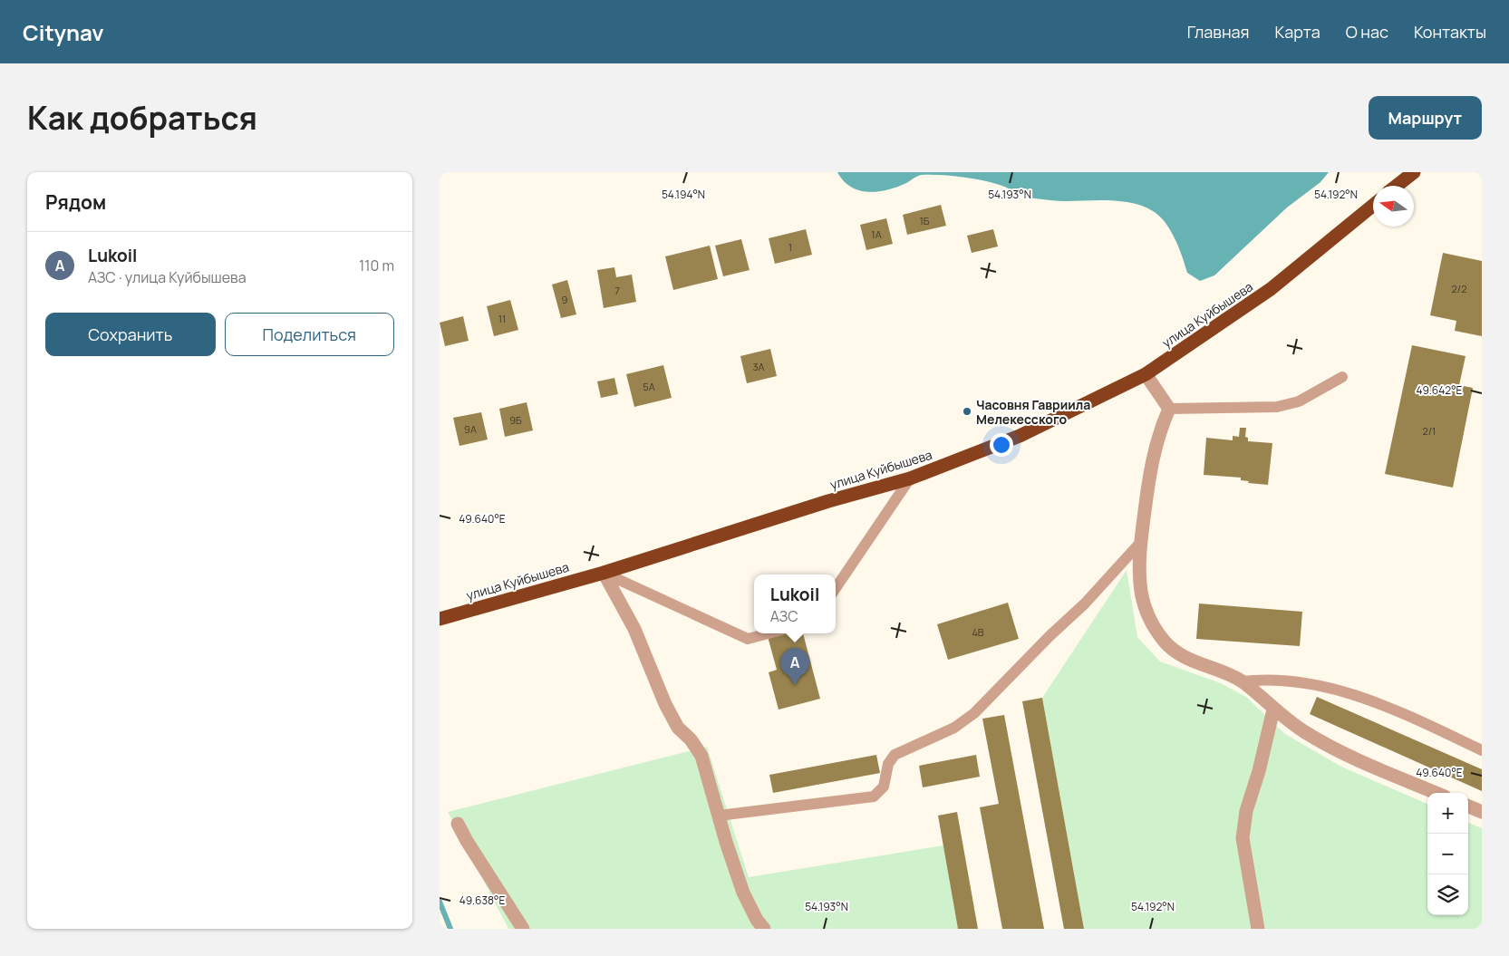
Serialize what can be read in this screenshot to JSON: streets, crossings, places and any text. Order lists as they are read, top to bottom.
{
  "streets": {
    "highway": ["улица Куйбышева"]
  },
  "places": ["Часовня Гавриила Мелекесского"],
  "house_numbers": [
    "1Б",
    "1А",
    "1",
    "2/2",
    "7",
    "9",
    "11",
    "3А",
    "5А",
    "9Б",
    "9А",
    "2/1",
    "4В"
  ],
  "north": "left",
  "page": {
    "header": "Citynav",
    "nav": [
      "Главная",
      "Карта",
      "О нас",
      "Контакты"
    ],
    "title": "Как добраться",
    "buttons": [
      "Маршрут",
      ["Сохранить", "Поделиться"]
    ],
    "heading": "Рядом",
    "list": [
      {
        "mark": "A",
        "name": "Lukoil",
        "note": "АЗС · улица Куйбышева",
        "value": "110 m"
      }
    ],
    "popup": ["Lukoil", "АЗС"],
    "pins": "A",
    "map_buttons": ["+", "−"]
  },
  "coordinates": [
    "54.194°N",
    "54.193°N",
    "54.192°N",
    "49.642°E",
    "49.640°E",
    "49.638°E"
  ]
}
